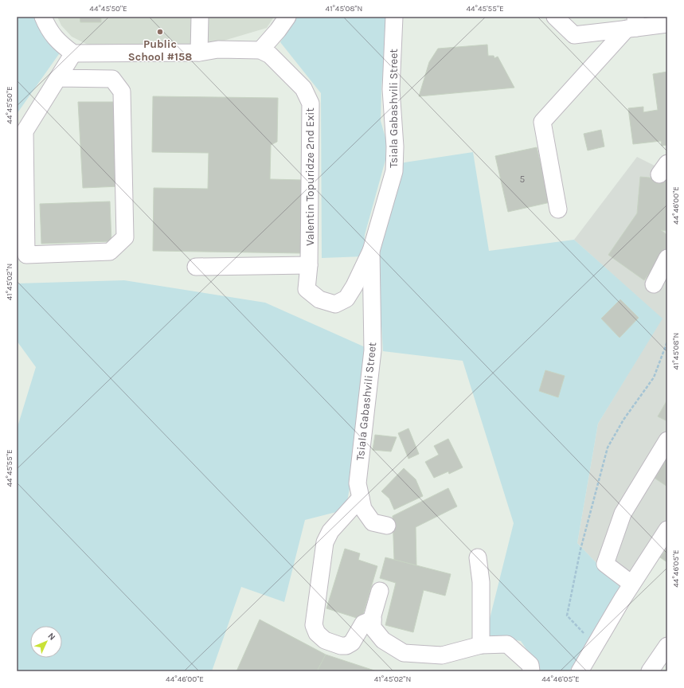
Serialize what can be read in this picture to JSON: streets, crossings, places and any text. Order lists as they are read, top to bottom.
{
  "streets": {
    "street": ["Tsiala Gabashvili Street", "Valentin Topuridze 2nd Exit"]
  },
  "crossings": [
    ["Tsiala Gabashvili Street", "Valentin Topuridze 2nd Exit"]
  ],
  "places": ["Public School #158"],
  "house_numbers": ["5"],
  "north": "top right",
  "coordinates": [
    "44°45'50\"E",
    "41°45'08\"N",
    "44°45'55\"E",
    "44°46'00\"E",
    "41°45'02\"N",
    "44°46'05\"E"
  ]
}
